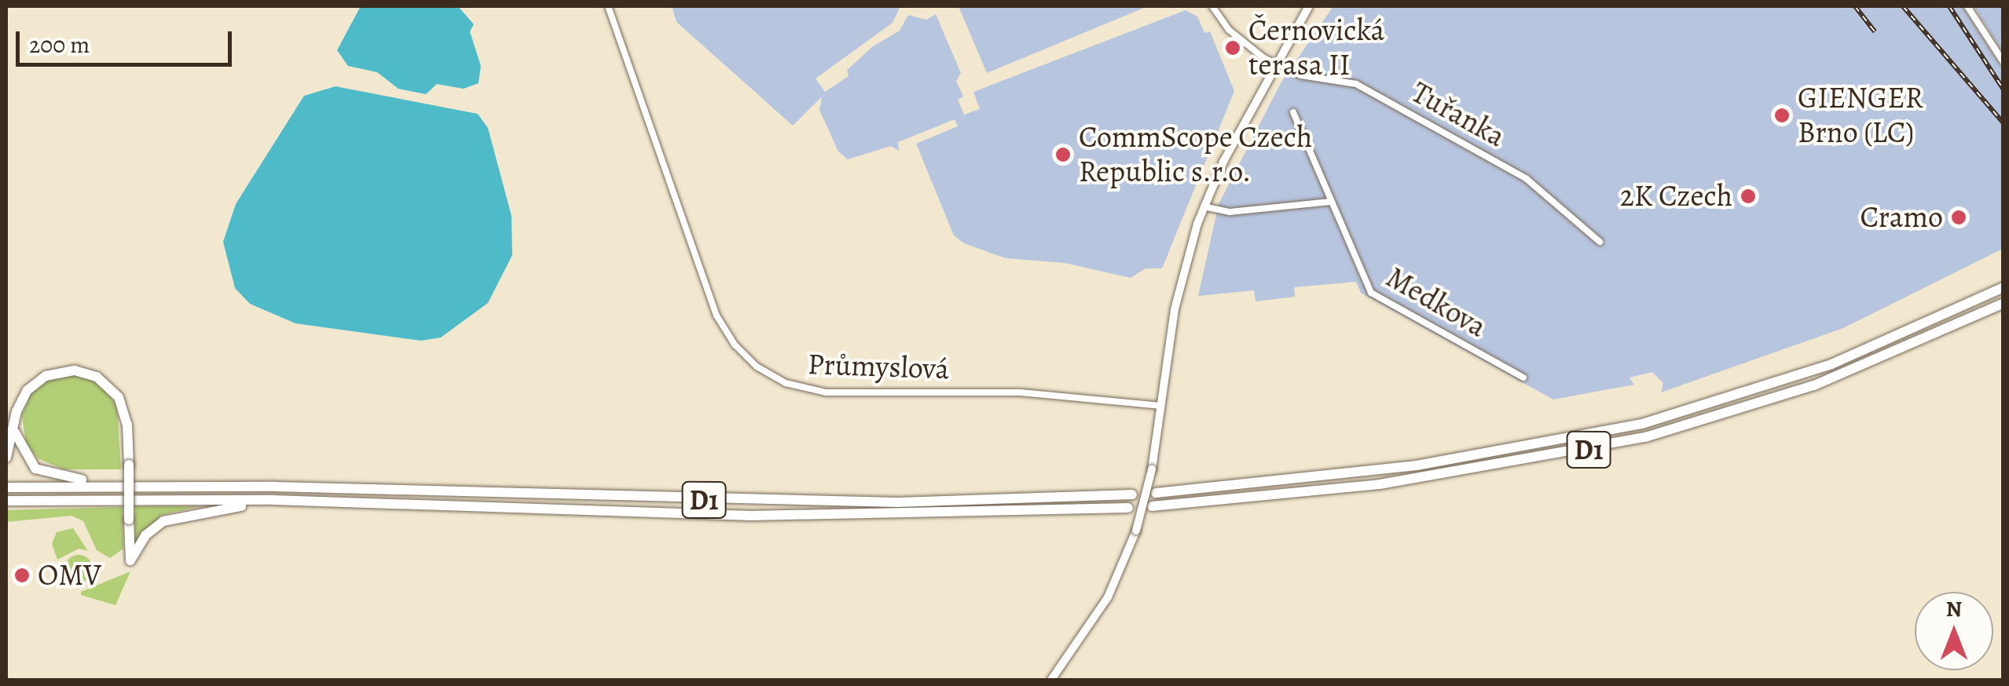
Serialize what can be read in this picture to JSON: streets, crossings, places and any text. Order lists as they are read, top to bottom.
{
  "streets": {
    "highway": ["D1"],
    "street": ["Tuřanka", "Medkova", "Průmyslová"]
  },
  "places": [
    "Černovická terasa II",
    "GIENGER Brno (LC)",
    "CommScope Czech Republic s.r.o.",
    "2K Czech",
    "Cramo",
    "OMV"
  ],
  "scale_bar": "200 m",
  "north": "top"
}
